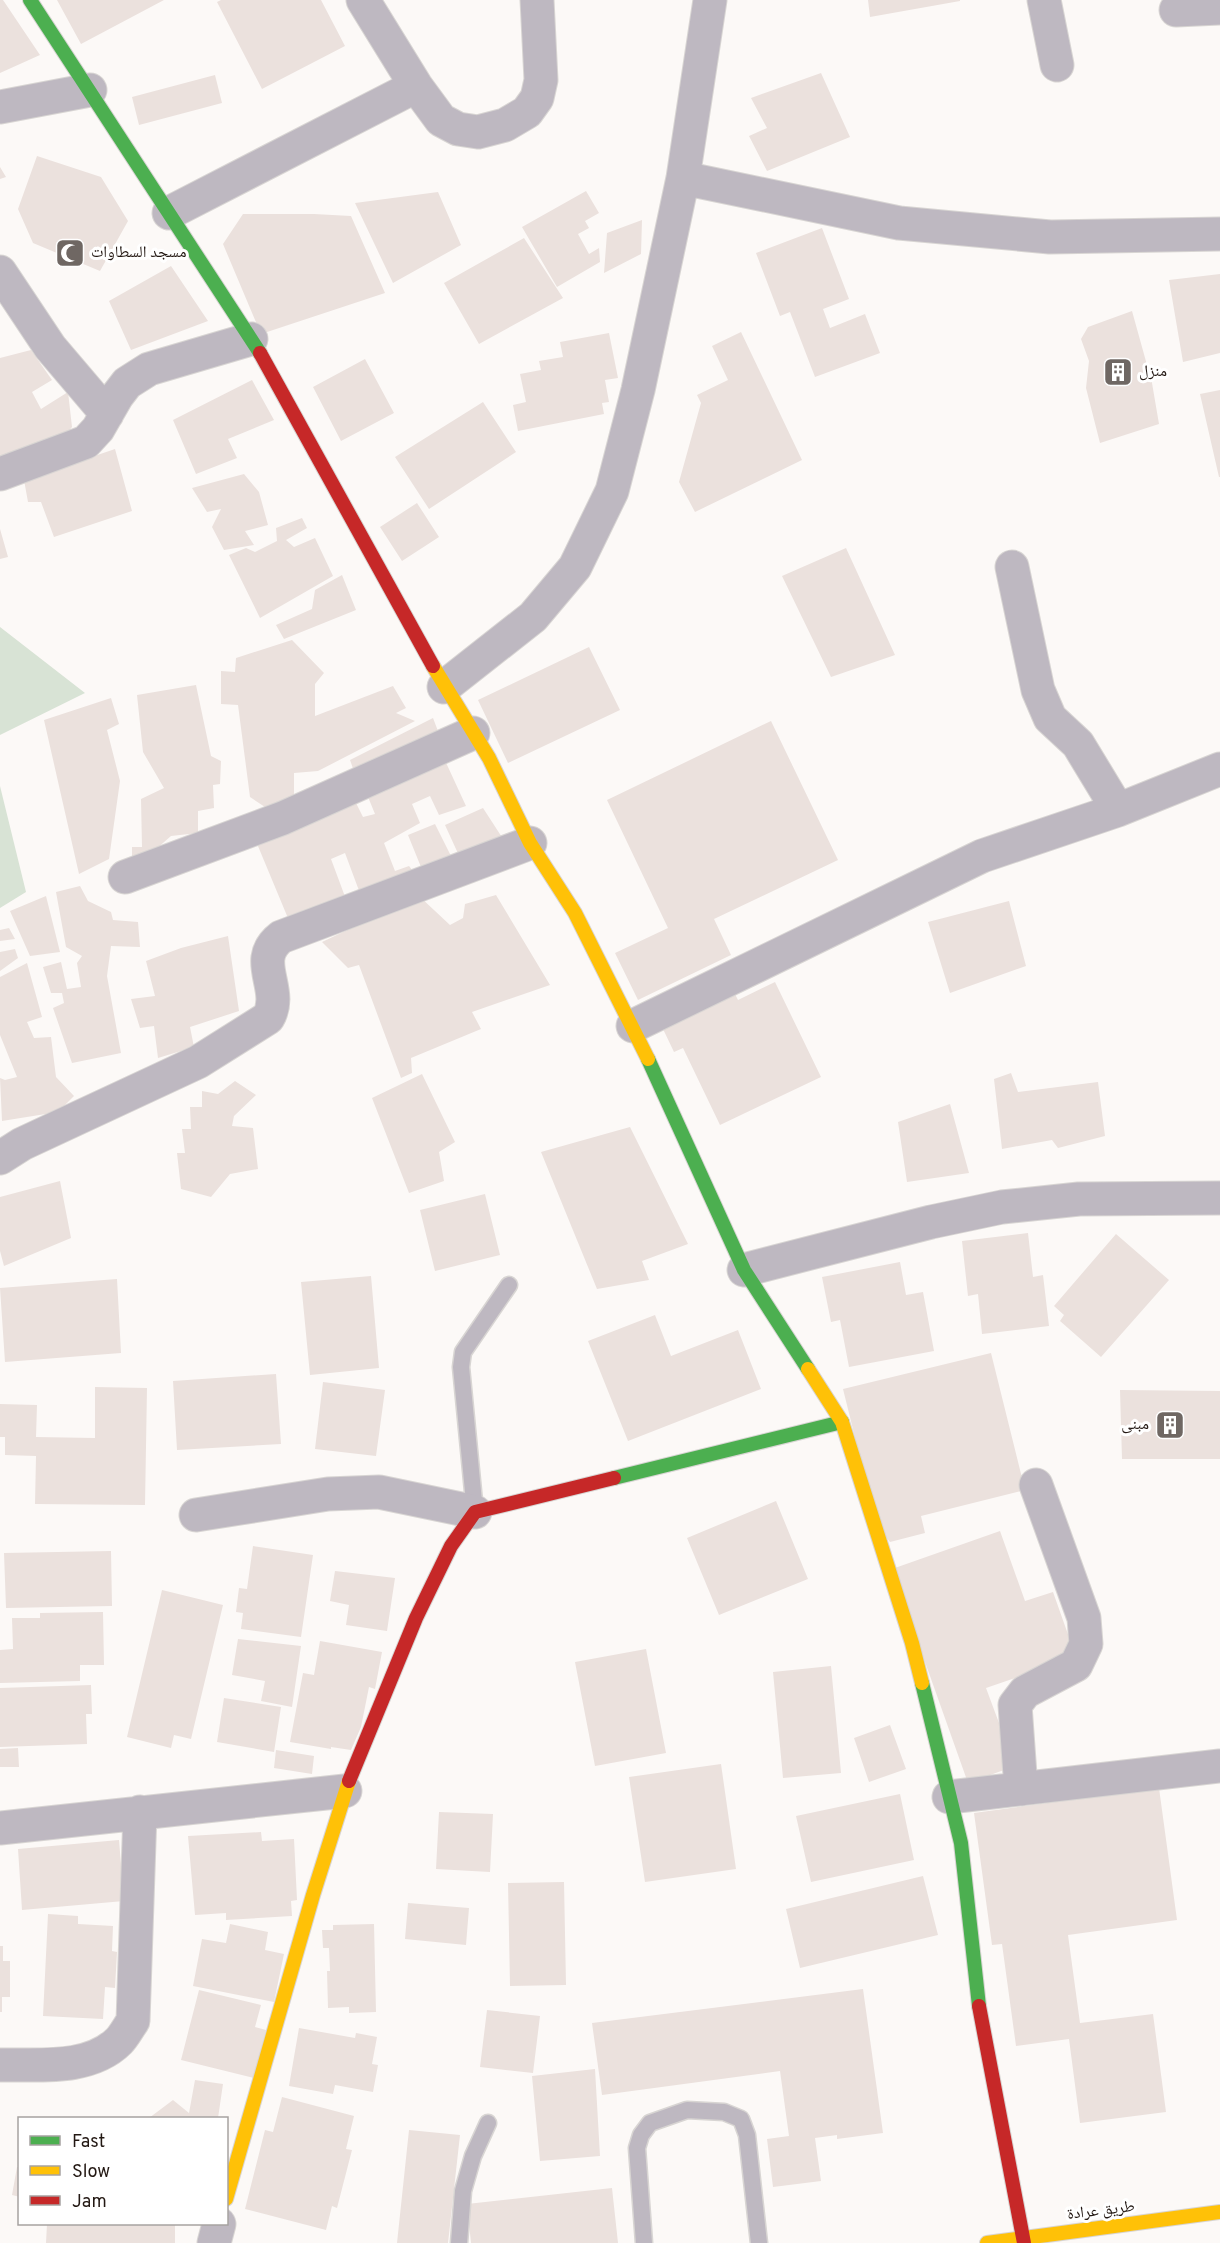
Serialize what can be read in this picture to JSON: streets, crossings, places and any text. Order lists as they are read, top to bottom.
{
  "streets": {
    "street": ["طريق عرادة"]
  },
  "places": {
    "mosque": ["مسجد السطاوات"],
    "building": ["منزل", "مبنى"]
  },
  "legend": ["Fast", "Slow", "Jam"]
}
